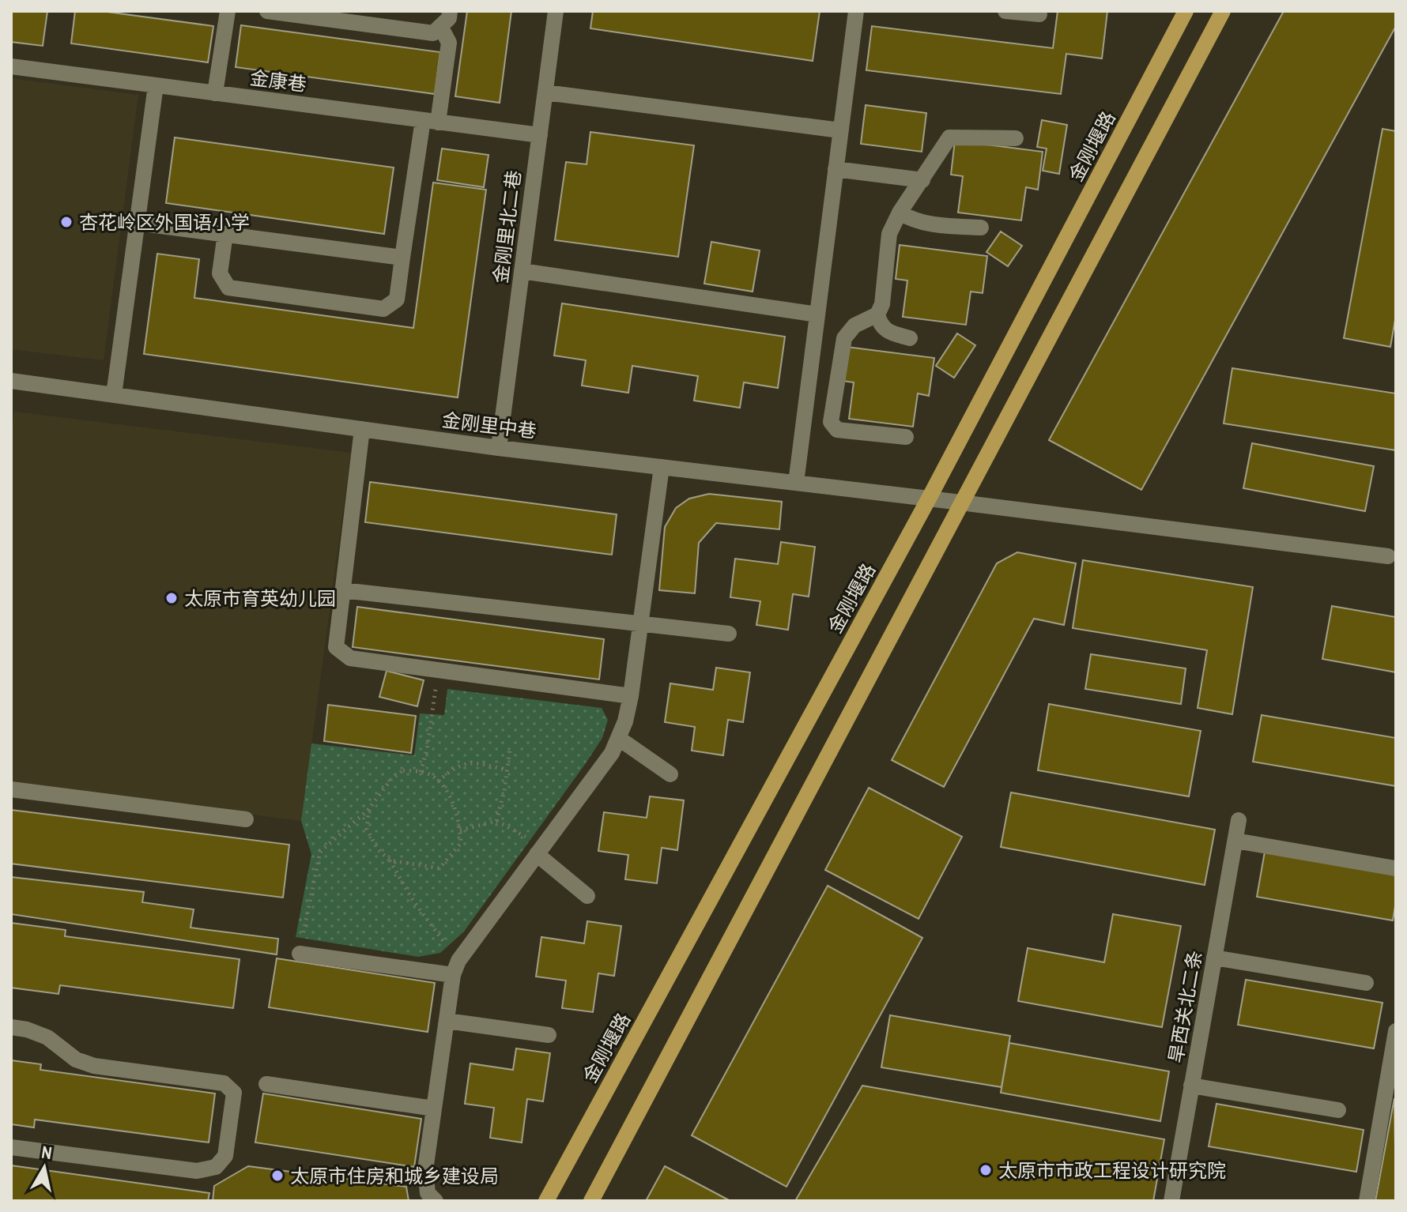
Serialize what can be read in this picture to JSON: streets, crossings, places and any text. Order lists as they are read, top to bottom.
{
  "streets": {
    "main road": ["金刚堰路"],
    "street": [
      "金康巷",
      "金刚里北二巷",
      "金刚里中巷",
      "旱西关北二条"
    ]
  },
  "crossings": [
    ["金康巷", "金刚里北二巷"],
    ["金刚堰路", "金刚里中巷"],
    ["金刚里北二巷", "金刚里中巷"]
  ],
  "places": [
    "杏花岭区外国语小学",
    "太原市育英幼儿园",
    "太原市市政工程设计研究院",
    "太原市住房和城乡建设局"
  ],
  "north": "top"
}
